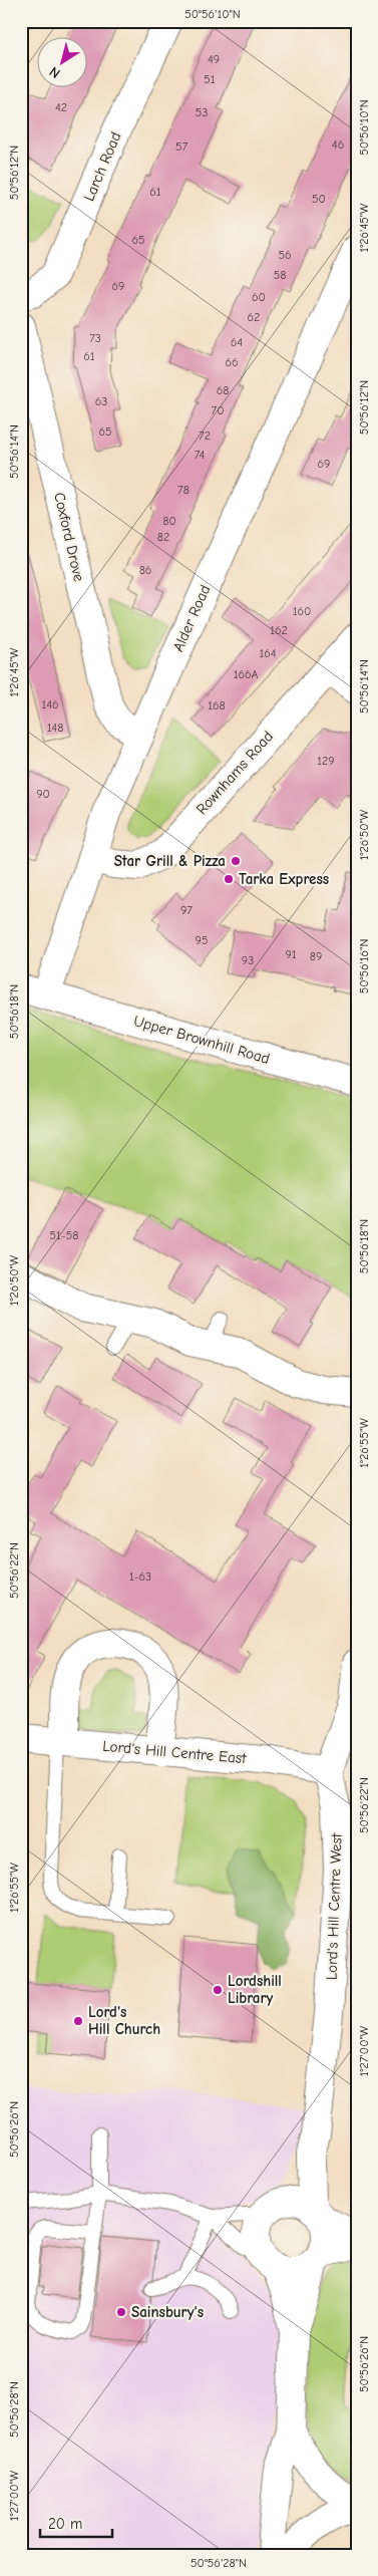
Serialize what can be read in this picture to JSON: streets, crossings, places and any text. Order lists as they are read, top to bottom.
{
  "streets": {
    "street": [
      "Larch Road",
      "Coxford Drove",
      "Alder Road",
      "Rownhams Road",
      "Upper Brownhill Road",
      "Lord's Hill Centre East",
      "Lord's Hill Centre West"
    ]
  },
  "crossings": [
    ["Coxford Drove", "Alder Road"],
    ["Alder Road", "Rownhams Road"],
    ["Alder Road", "Upper Brownhill Road"],
    ["Lord's Hill Centre East", "Lord's Hill Centre West"]
  ],
  "places": [
    "Star Grill & Pizza",
    "Tarka Express",
    "Lordshill Library",
    "Lord's Hill Church",
    "Sainsbury's"
  ],
  "house_numbers": [
    "49",
    "51",
    "42",
    "53",
    "46",
    "57",
    "61",
    "50",
    "65",
    "56",
    "58",
    "69",
    "60",
    "62",
    "73",
    "64",
    "61",
    "66",
    "68",
    "63",
    "70",
    "65",
    "72",
    "74",
    "69",
    "78",
    "80",
    "82",
    "86",
    "160",
    "162",
    "164",
    "166A",
    "146",
    "168",
    "148",
    "129",
    "90",
    "97",
    "95",
    "91",
    "89",
    "93",
    "51-58",
    "1-63"
  ],
  "scale_bar": "20 m",
  "north": "bottom left",
  "coordinates": [
    "50°56'10\"N",
    "50°56'12\"N",
    "1°26'45\"W",
    "50°56'14\"N",
    "1°26'50\"W",
    "50°56'16\"N",
    "50°56'18\"N",
    "1°26'55\"W",
    "50°56'22\"N",
    "1°27'00\"W",
    "50°56'26\"N",
    "50°56'28\"N"
  ]
}
